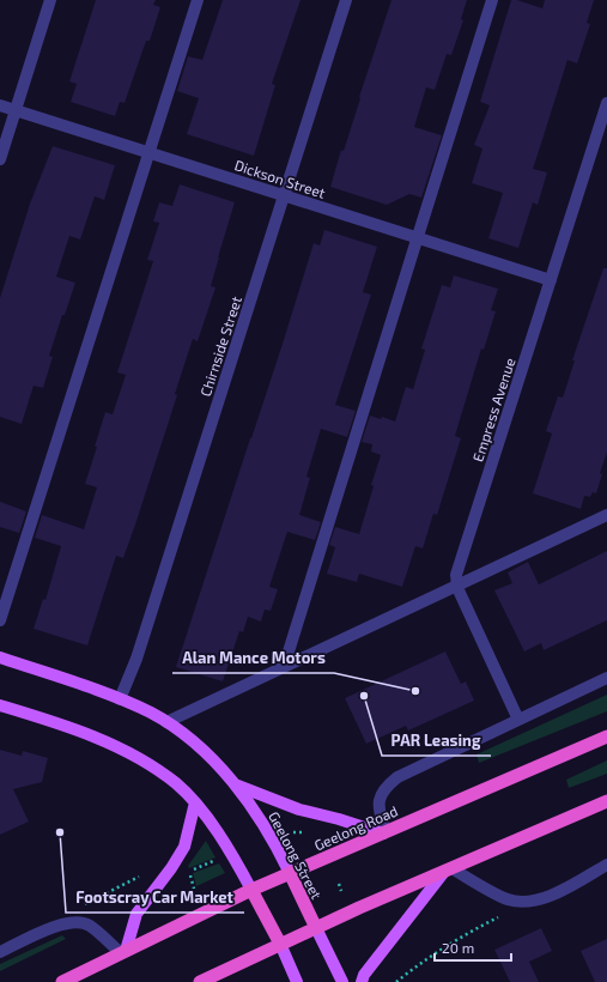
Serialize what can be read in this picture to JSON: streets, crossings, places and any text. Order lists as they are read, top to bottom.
{
  "streets": {
    "highway": ["Geelong Road", "Geelong Street"],
    "street": ["Dickson Street", "Chirnside Street", "Empress Avenue"]
  },
  "crossings": [
    ["Dickson Street", "Chirnside Street"],
    ["Dickson Street", "Empress Avenue"],
    ["Chirnside Street", "Geelong Street"],
    ["Geelong Road", "Geelong Street"]
  ],
  "places": ["Alan Mance Motors", "PAR Leasing", "Footscray Car Market"],
  "scale_bar": "20 m"
}
